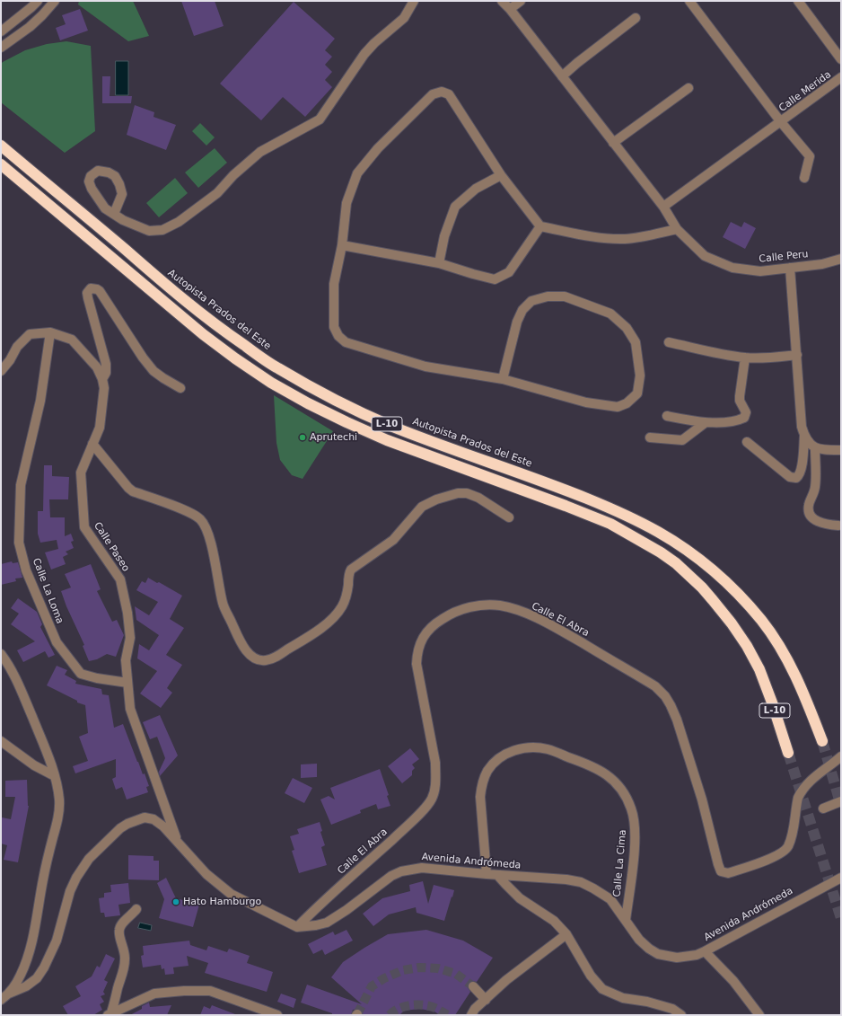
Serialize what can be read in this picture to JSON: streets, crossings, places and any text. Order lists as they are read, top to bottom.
{
  "streets": {
    "highway": ["Autopista Prados del Este", "L-10"],
    "street": [
      "Calle Merida",
      "Calle Peru",
      "Calle Paseo",
      "Calle La Loma",
      "Calle El Abra",
      "Avenida Andrómeda",
      "Calle La Cima"
    ]
  },
  "crossings": [
    ["Calle Merida", "Calle Peru"],
    ["Calle Paseo", "Calle La Loma"],
    ["Calle El Abra", "Avenida Andrómeda"],
    ["Avenida Andrómeda", "Calle La Cima"]
  ],
  "places": ["Aprutechi", "Hato Hamburgo"]
}
